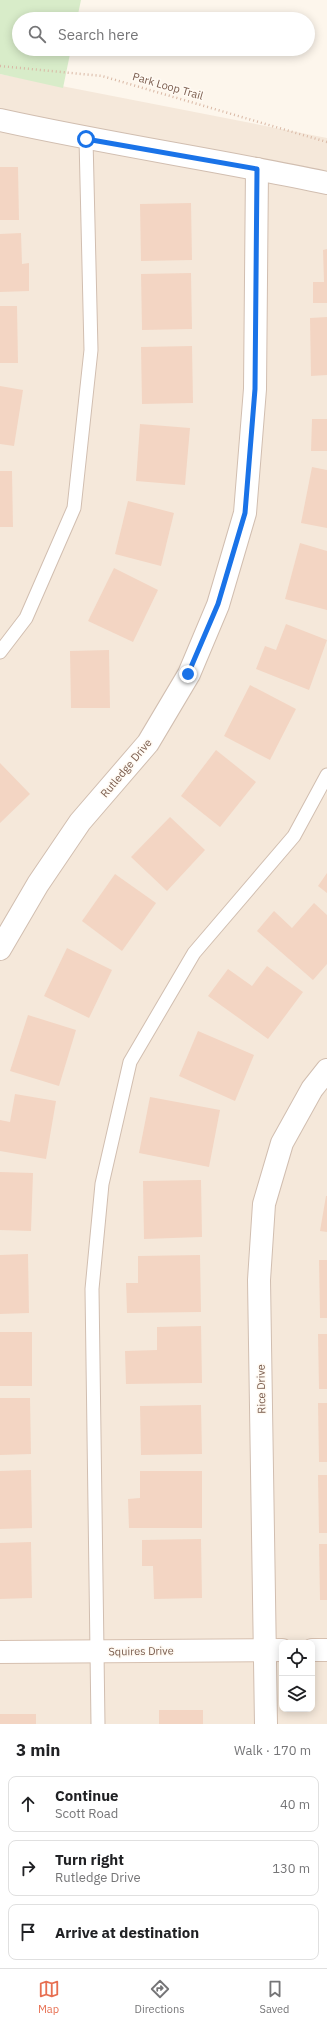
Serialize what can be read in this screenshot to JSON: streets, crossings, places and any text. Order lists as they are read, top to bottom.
{
  "streets": {
    "street": ["Rutledge Drive", "Rice Drive", "Squires Drive"],
    "path": ["Park Loop Trail"]
  },
  "crossings": [
    ["Rice Drive", "Squires Drive"]
  ],
  "page": {
    "search": "Search here",
    "heading": ["3 min", "Walk · 170 m"],
    "list": [
      ["Continue", "Scott Road", "40 m"],
      ["Turn right", "Rutledge Drive", "130 m"],
      "Arrive at destination"
    ],
    "nav": ["Map", "Directions", "Saved"]
  }
}
